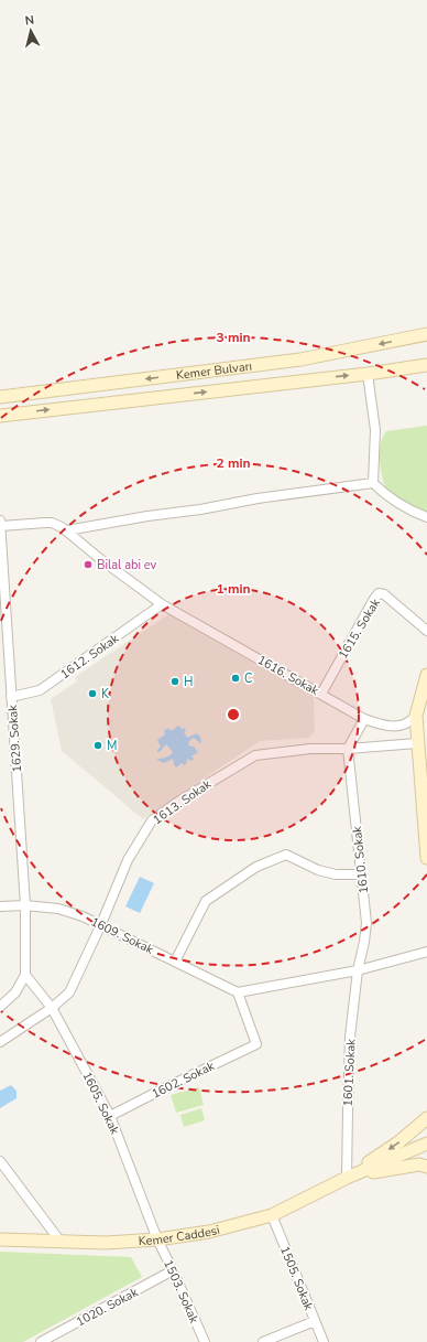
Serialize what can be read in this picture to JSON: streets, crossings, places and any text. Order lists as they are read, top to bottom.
{
  "streets": {
    "main road": ["Kemer Bulvarı", "Kemer Caddesi"],
    "street": [
      "1615. Sokak",
      "1612. Sokak",
      "1616. Sokak",
      "1629. Sokak",
      "1613. Sokak",
      "1610. Sokak",
      "1609. Sokak",
      "1601. Sokak",
      "1602. Sokak",
      "1605. Sokak",
      "1505. Sokak",
      "1503. Sokak",
      "1020. Sokak"
    ]
  },
  "crossings": [
    ["1615. Sokak", "1616. Sokak"],
    ["1612. Sokak", "1616. Sokak"],
    ["1612. Sokak", "1629. Sokak"],
    ["1629. Sokak", "1609. Sokak"],
    ["1629. Sokak", "1605. Sokak"],
    ["1613. Sokak", "1610. Sokak"],
    ["1613. Sokak", "1609. Sokak"],
    ["1613. Sokak", "1605. Sokak"],
    ["1610. Sokak", "1601. Sokak"],
    ["1609. Sokak", "1602. Sokak"],
    ["1601. Sokak", "Kemer Caddesi"],
    ["1602. Sokak", "1605. Sokak"],
    ["1605. Sokak", "Kemer Caddesi"],
    ["1605. Sokak", "1503. Sokak"],
    ["Kemer Caddesi", "1505. Sokak"],
    ["Kemer Caddesi", "1503. Sokak"],
    ["1503. Sokak", "1020. Sokak"]
  ],
  "places": [
    "Bilal abi ev",
    "C",
    "H",
    "K",
    "M"
  ],
  "north": "top",
  "rings": ["3 min", "2 min", "1 min"]
}
